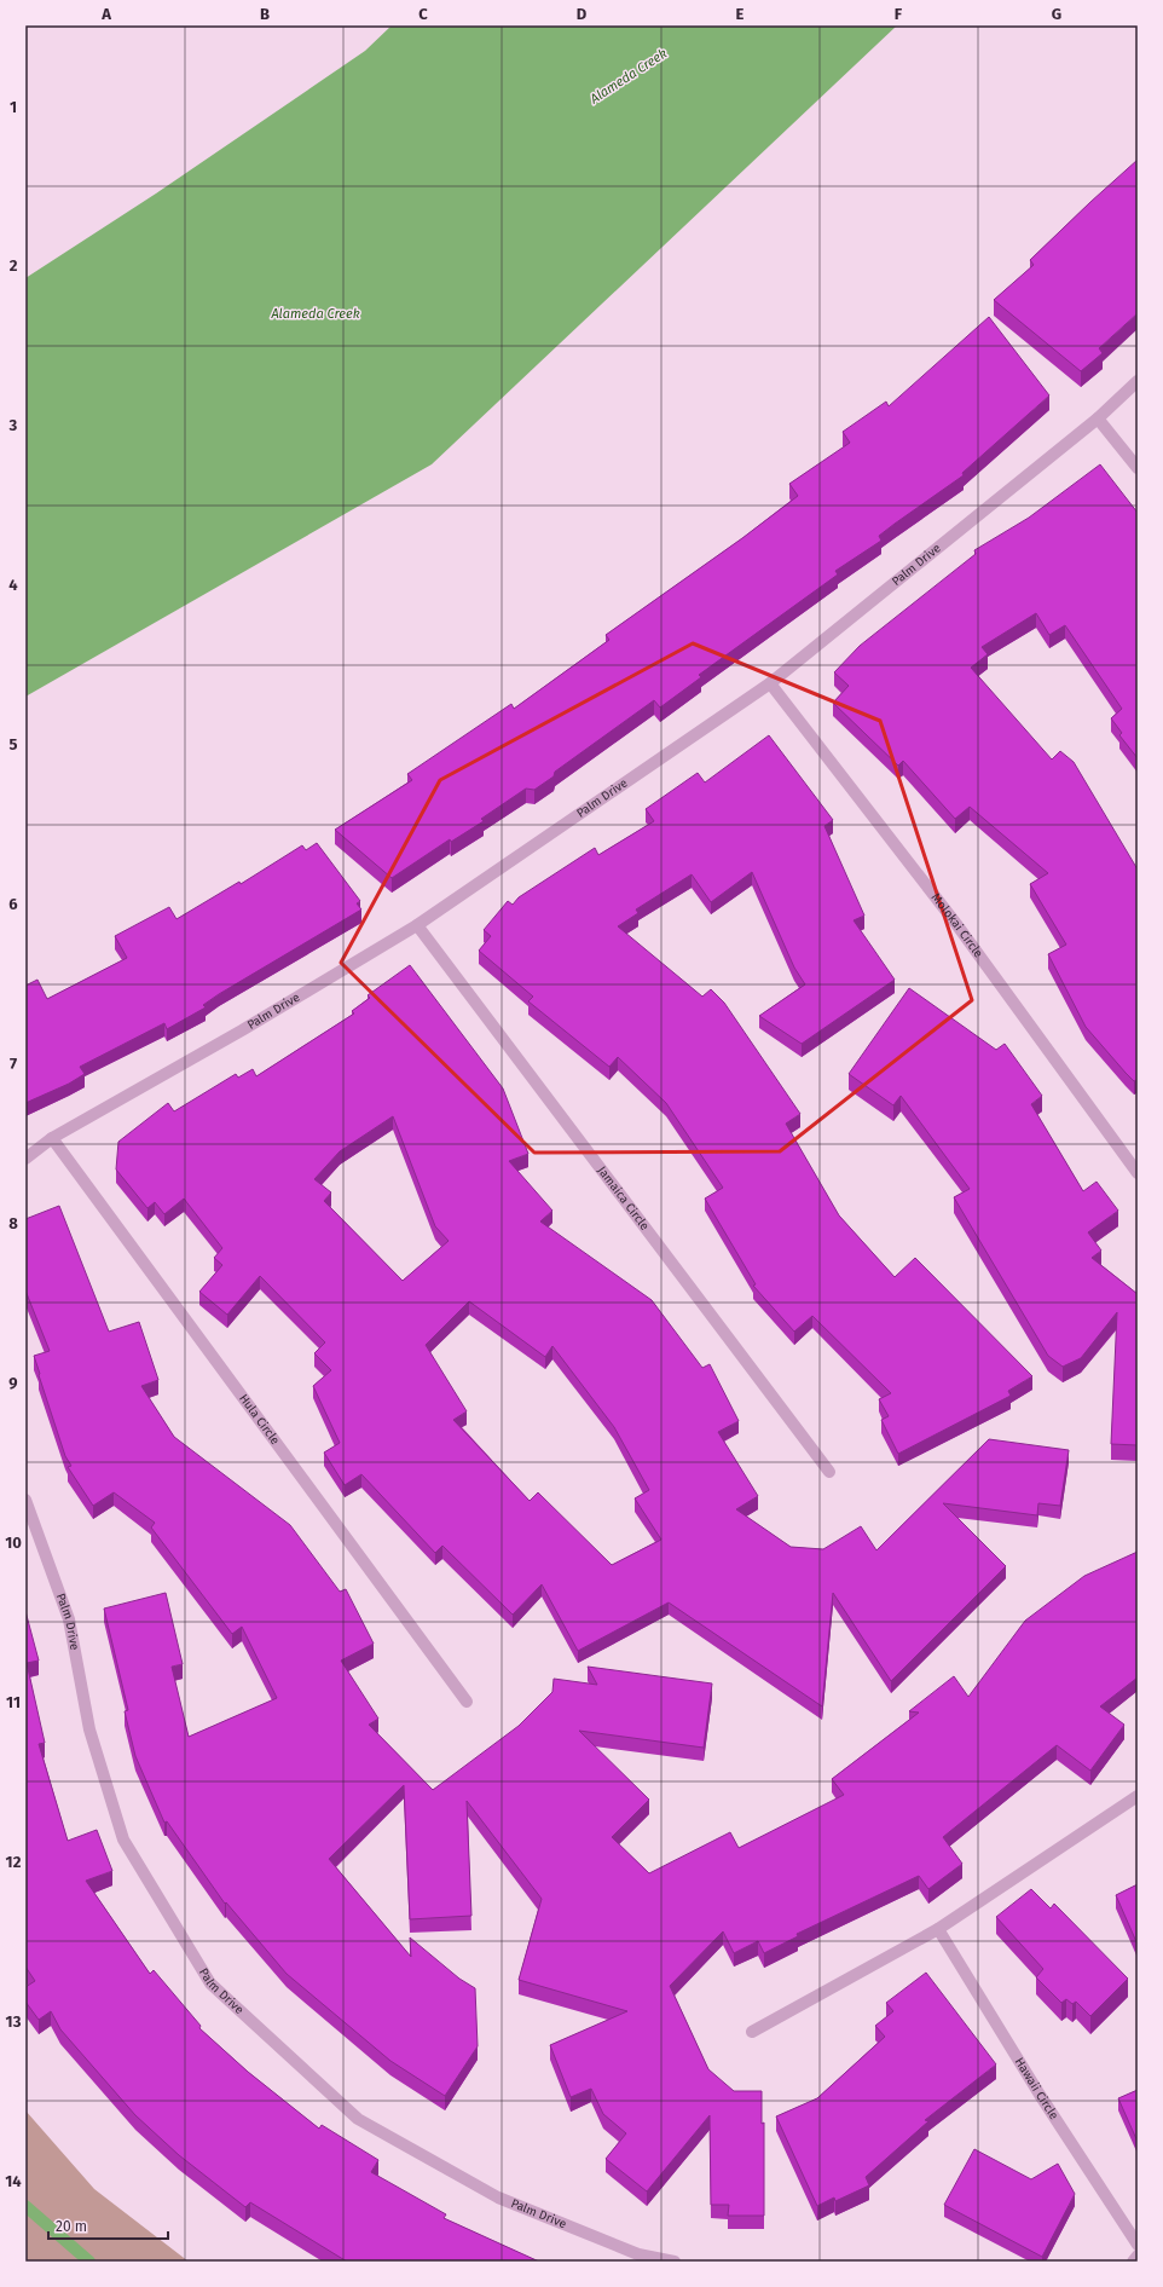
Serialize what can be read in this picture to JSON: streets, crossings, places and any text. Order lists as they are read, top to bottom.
{
  "streets": {
    "street": [
      "Palm Drive",
      "Molokai Circle",
      "Jamaica Circle",
      "Hula Circle",
      "Hawaii Circle"
    ]
  },
  "crossings": [
    ["Palm Drive", "Molokai Circle"],
    ["Palm Drive", "Jamaica Circle"],
    ["Palm Drive", "Hula Circle"]
  ],
  "water": ["Alameda Creek"],
  "scale_bar": "20 m",
  "grid": {
    "columns": [
      "A",
      "B",
      "C",
      "D",
      "E",
      "F",
      "G"
    ],
    "rows": [
      "1",
      "2",
      "3",
      "4",
      "5",
      "6",
      "7",
      "8",
      "9",
      "10",
      "11",
      "12",
      "13",
      "14"
    ]
  }
}
